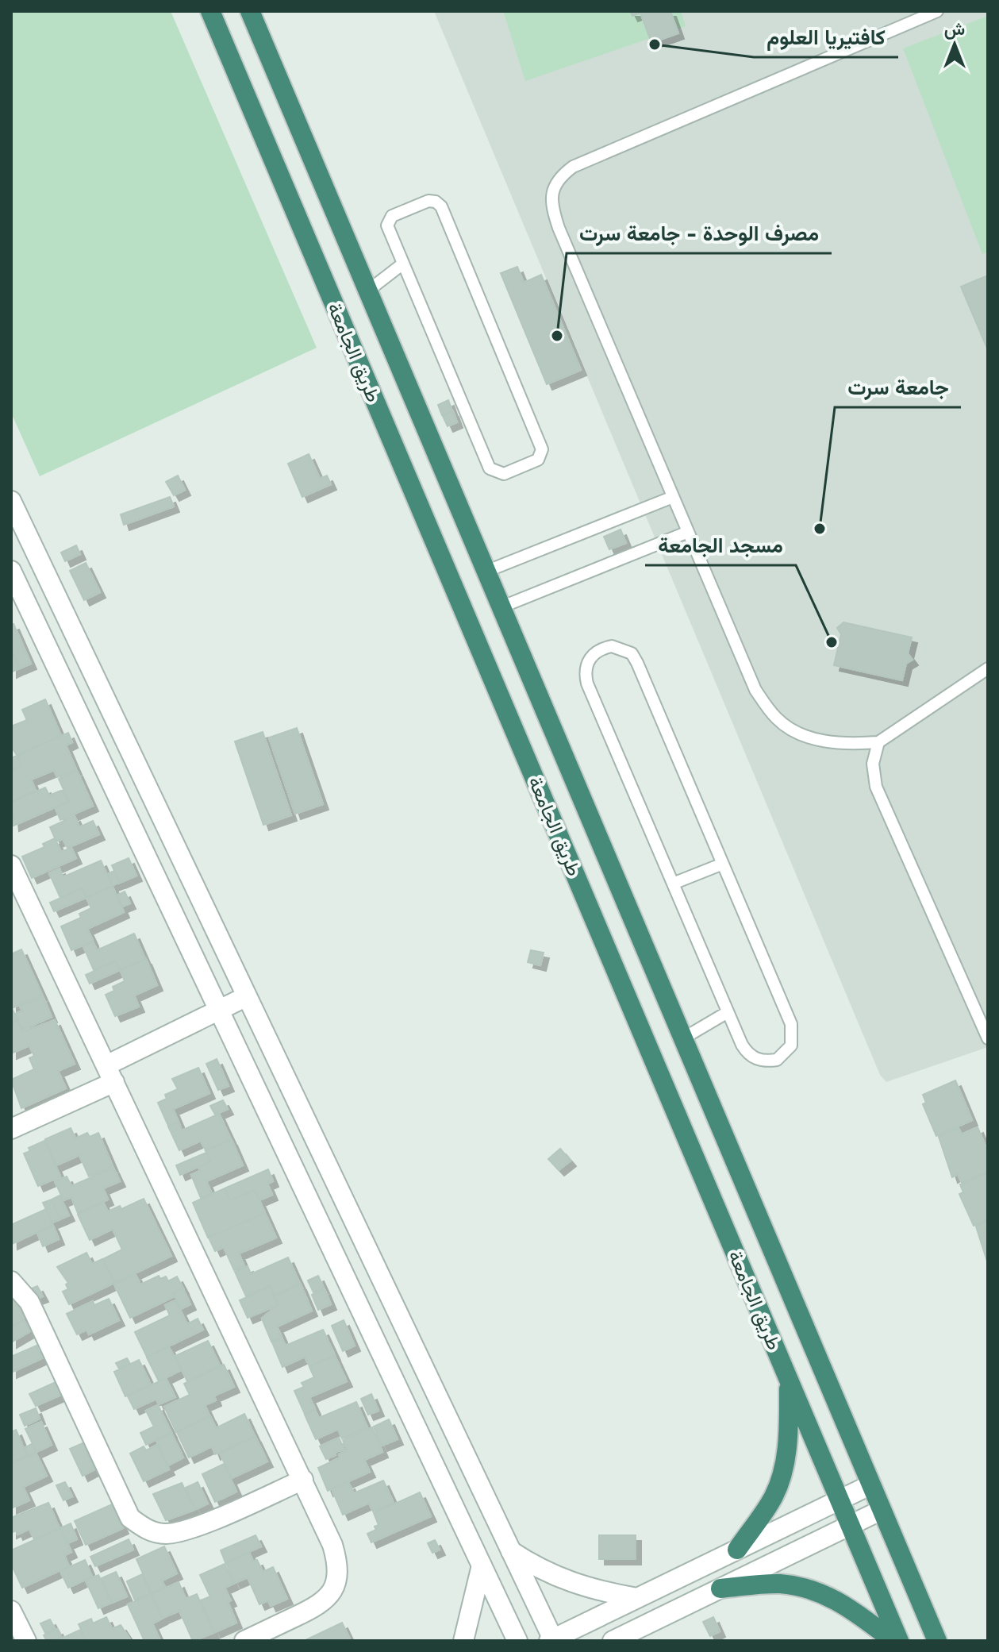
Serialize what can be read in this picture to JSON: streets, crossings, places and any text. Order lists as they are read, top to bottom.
{
  "streets": {
    "highway": ["طريق الجامعة"]
  },
  "places": [
    "كافتيريا العلوم",
    "مصرف الوحدة - جامعة سرت",
    "جامعة سرت",
    "مسجد الجامعة"
  ],
  "north": "top"
}
